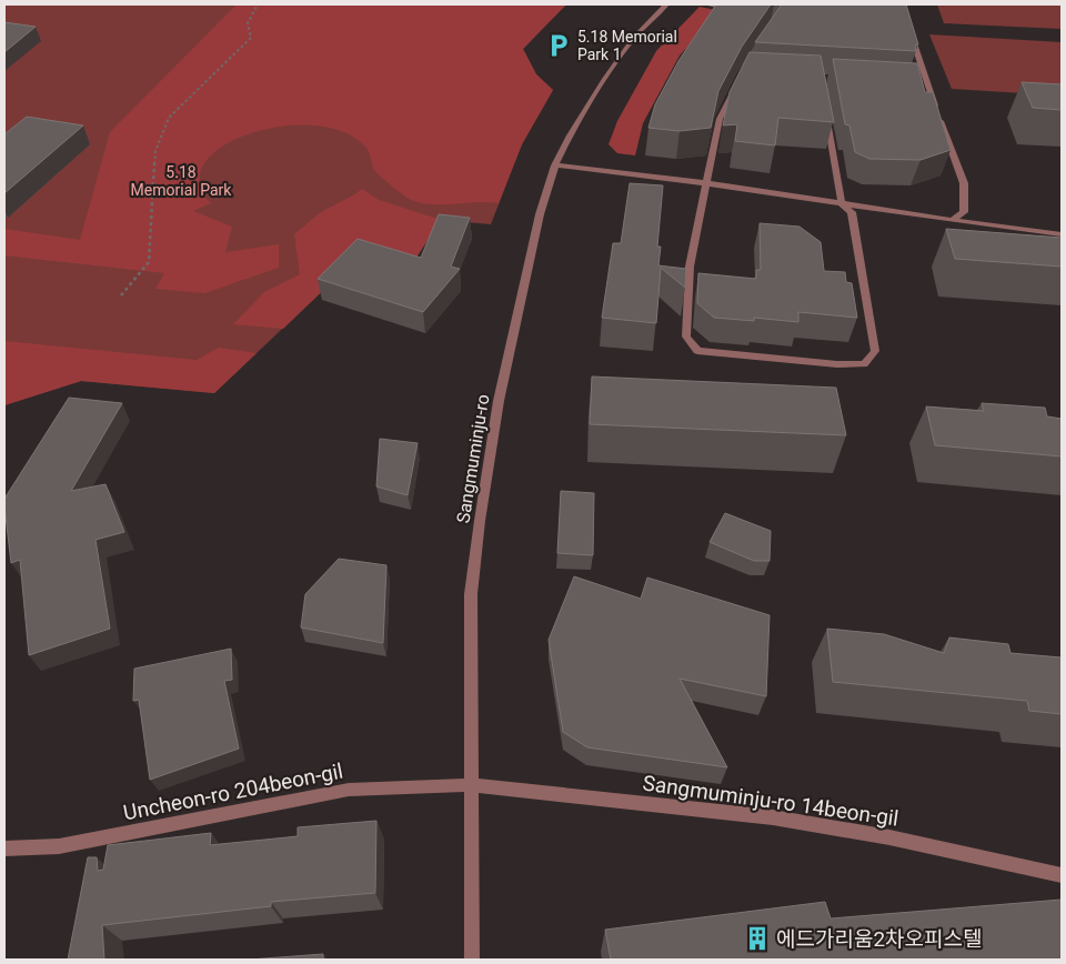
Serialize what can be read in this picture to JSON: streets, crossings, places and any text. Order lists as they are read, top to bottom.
{
  "streets": {
    "street": ["Sangmuminju-ro", "Uncheon-ro 204beon-gil", "Sangmuminju-ro 14beon-gil"]
  },
  "crossings": [
    ["Sangmuminju-ro", "Uncheon-ro 204beon-gil"],
    ["Sangmuminju-ro", "Sangmuminju-ro 14beon-gil"],
    ["Uncheon-ro 204beon-gil", "Sangmuminju-ro 14beon-gil"]
  ],
  "parks": ["5.18 Memorial Park"],
  "places": {
    "parking": ["5.18 Memorial Park 1"],
    "building": ["에드가리움2차오피스텔"]
  }
}
